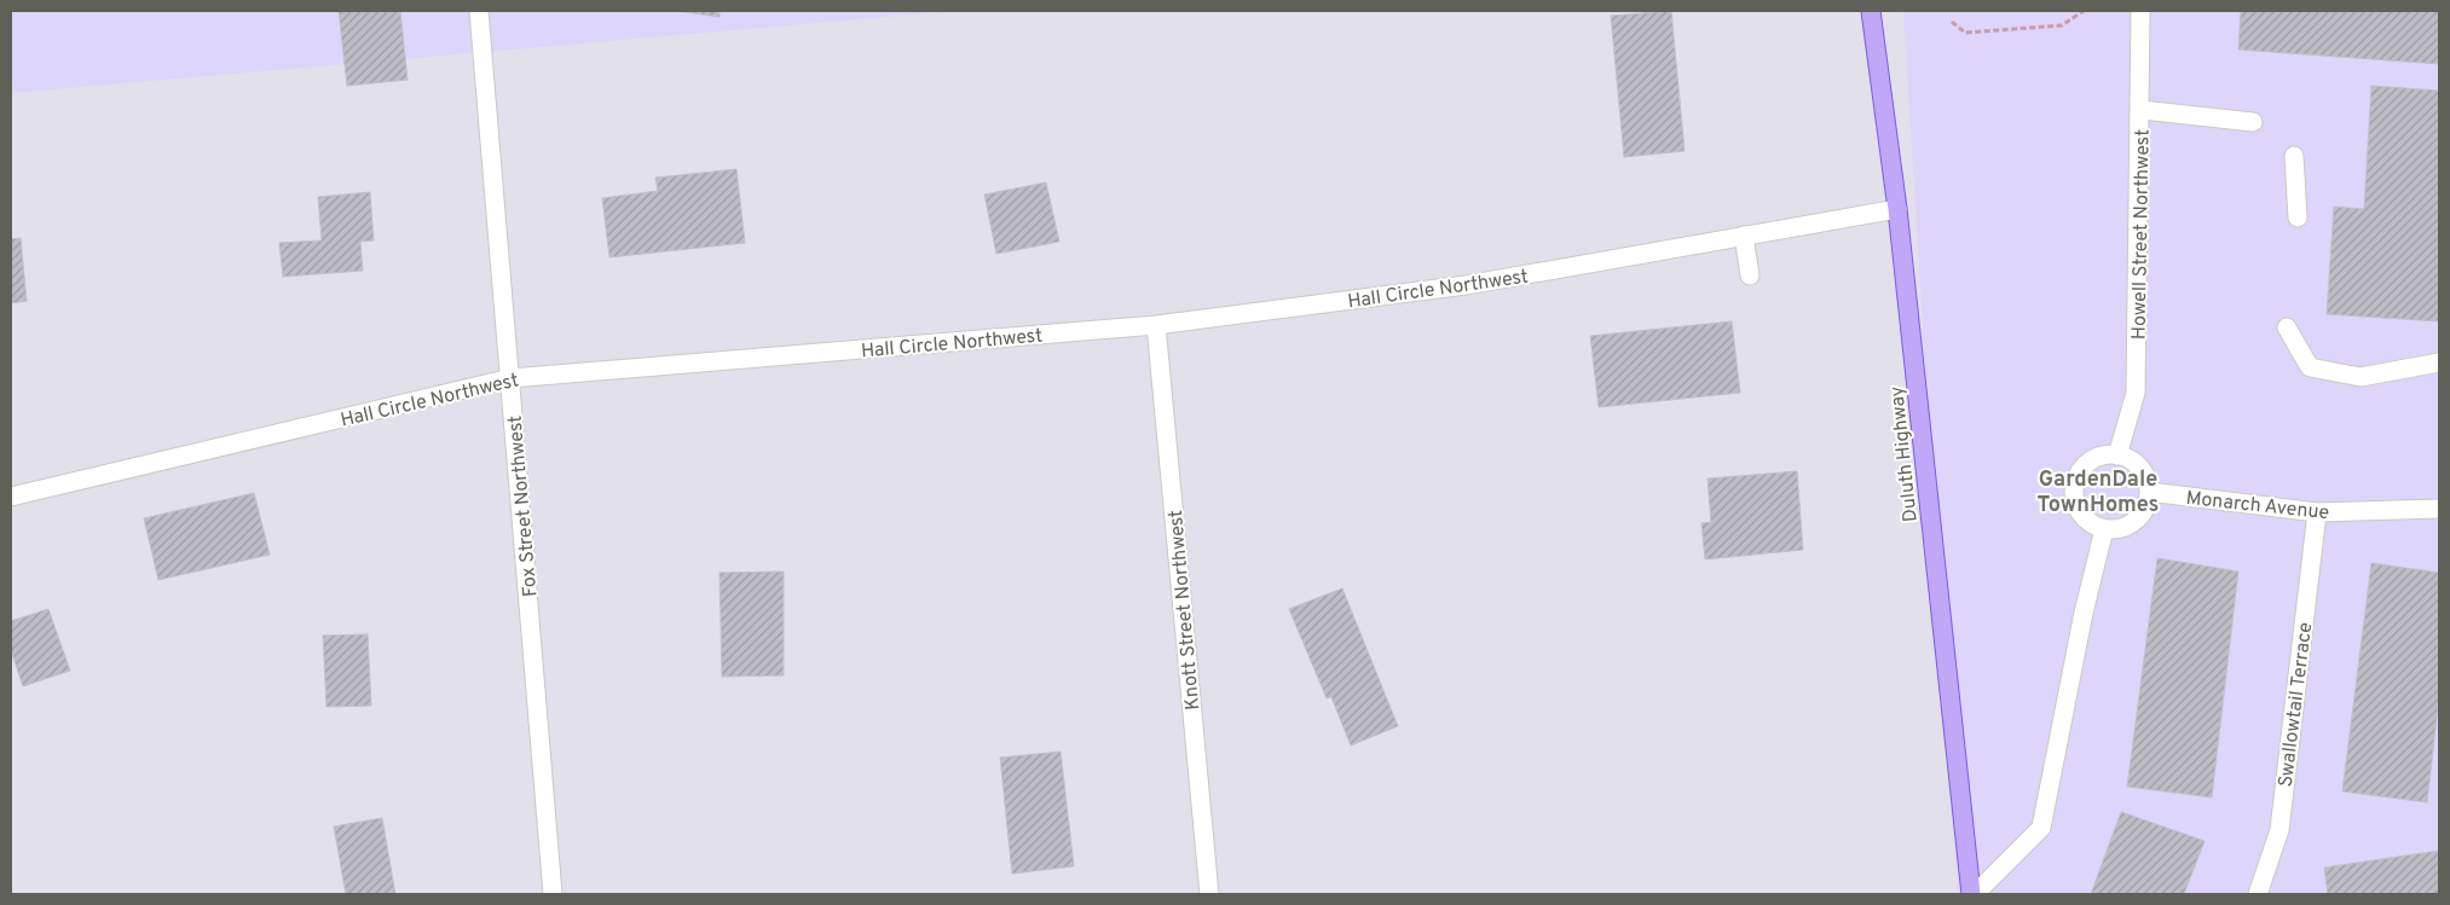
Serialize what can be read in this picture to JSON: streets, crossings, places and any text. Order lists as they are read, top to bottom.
{
  "streets": {
    "main road": ["Duluth Highway"],
    "street": [
      "Howell Street Northwest",
      "Hall Circle Northwest",
      "Monarch Avenue",
      "Fox Street Northwest",
      "Knott Street Northwest",
      "Swallowtail Terrace"
    ]
  },
  "crossings": [
    ["Howell Street Northwest", "Monarch Avenue"],
    ["Hall Circle Northwest", "Duluth Highway"],
    ["Hall Circle Northwest", "Fox Street Northwest"],
    ["Hall Circle Northwest", "Knott Street Northwest"],
    ["Monarch Avenue", "Swallowtail Terrace"]
  ],
  "districts": ["GardenDale TownHomes"]
}
